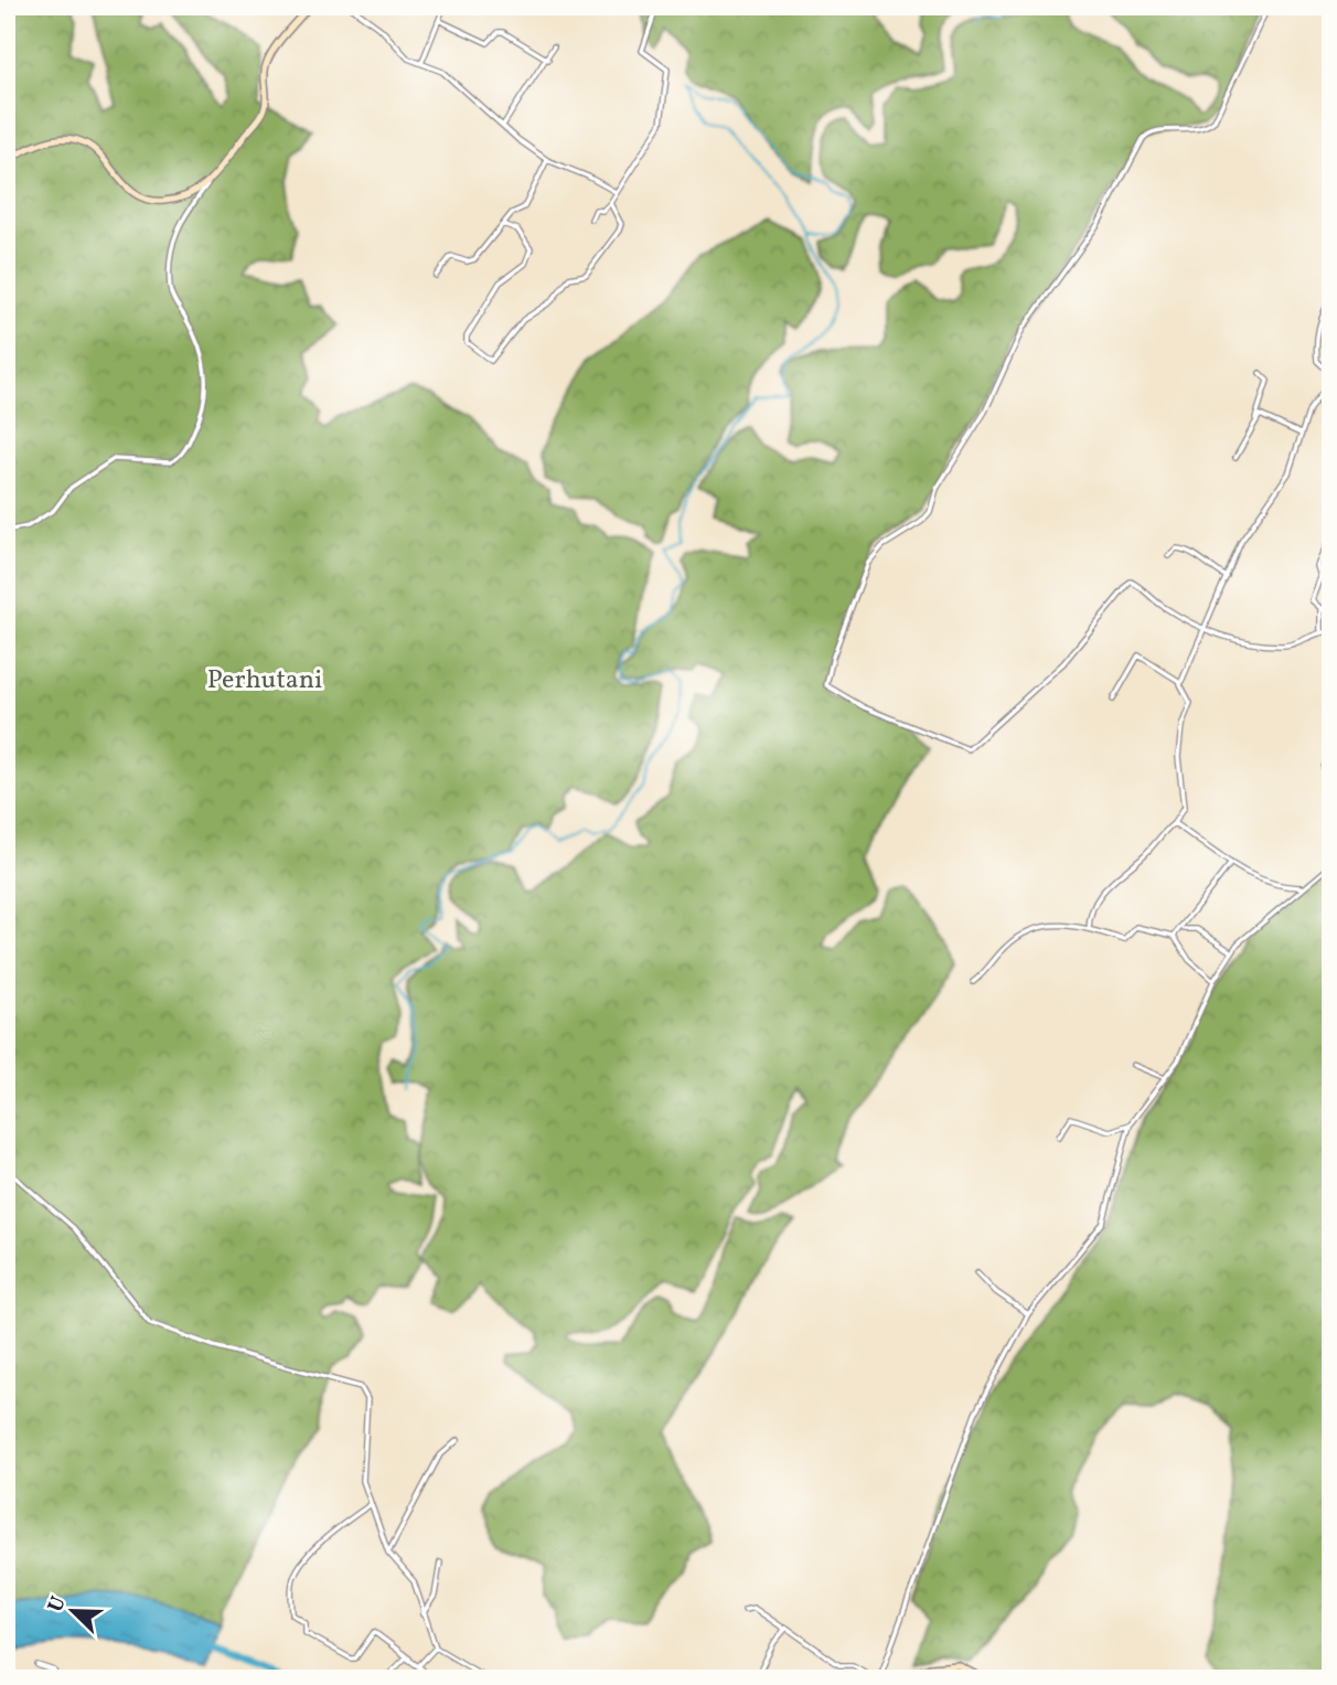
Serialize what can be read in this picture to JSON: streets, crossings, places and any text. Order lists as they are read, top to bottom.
{
  "parks": ["Perhutani"],
  "north": "top left"
}
